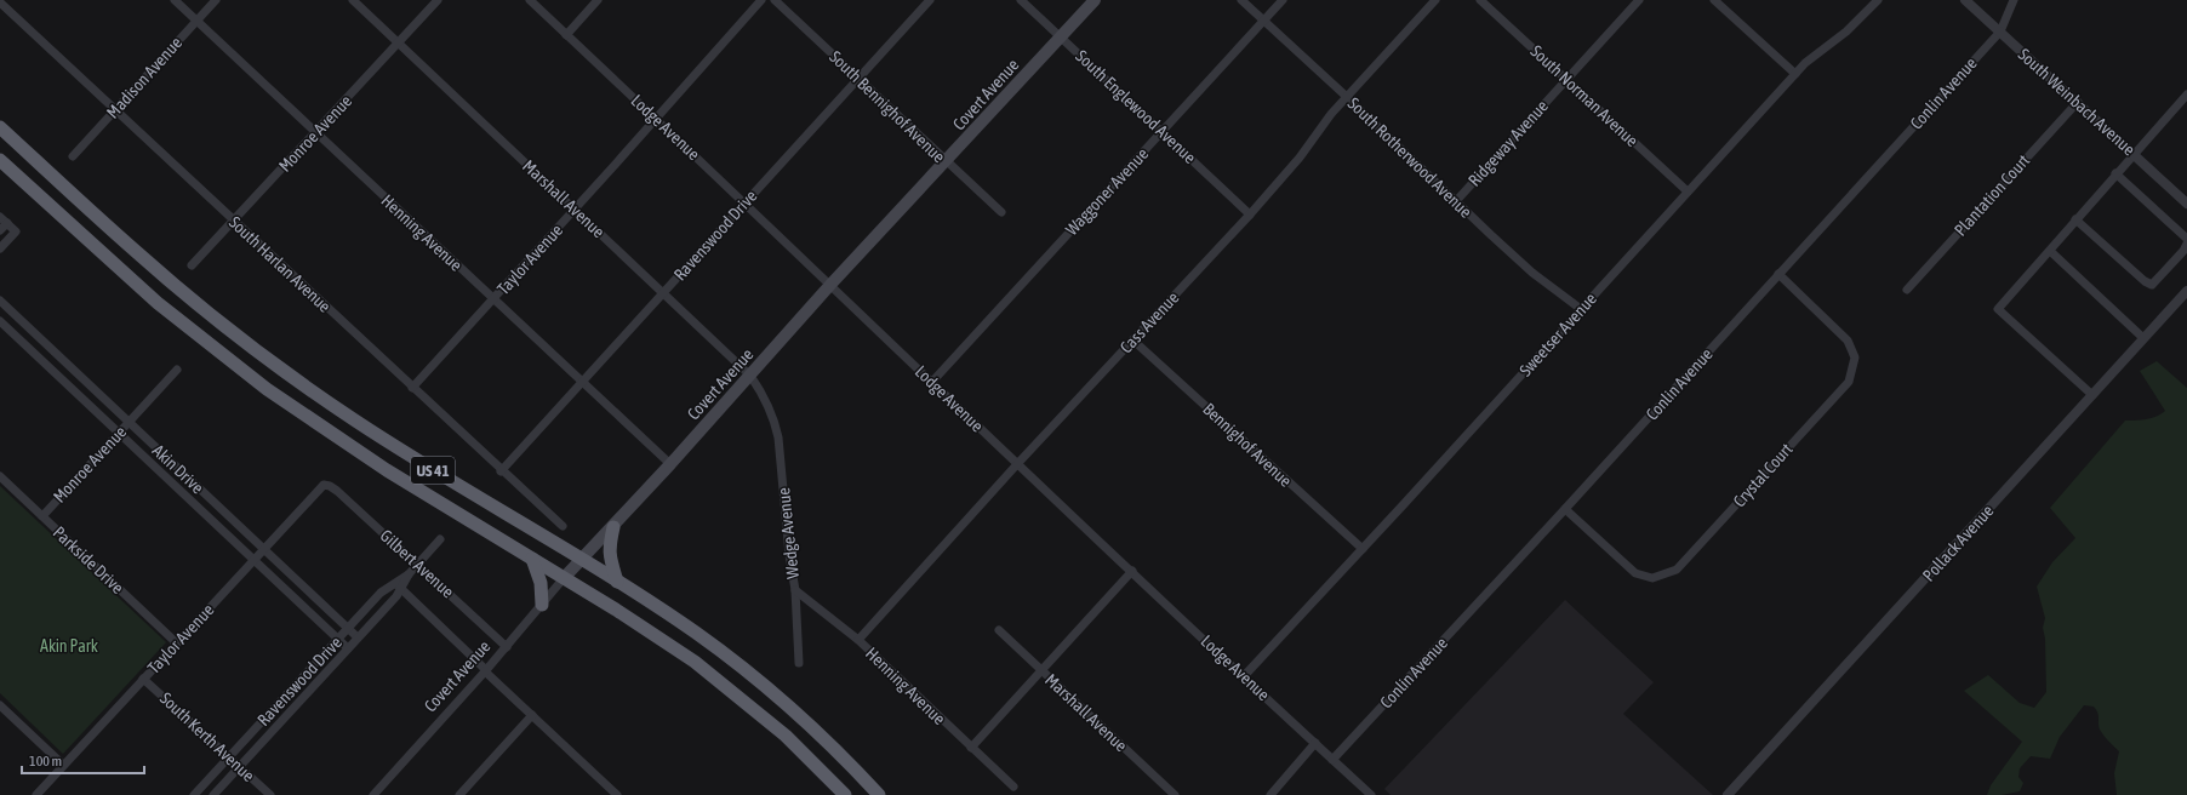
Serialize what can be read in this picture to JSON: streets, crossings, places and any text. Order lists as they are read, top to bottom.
{
  "streets": {
    "highway": ["US 41"],
    "main road": ["Covert Avenue"],
    "street": [
      "Madison Avenue",
      "Conlin Avenue",
      "South Norman Avenue",
      "South Weinbach Avenue",
      "South Bennighof Avenue",
      "South Englewood Avenue",
      "Lodge Avenue",
      "Monroe Avenue",
      "Ridgeway Avenue",
      "South Rotherwood Avenue",
      "Waggoner Avenue",
      "Plantation Court",
      "Marshall Avenue",
      "Henning Avenue",
      "Ravenswood Drive",
      "Taylor Avenue",
      "South Harlan Avenue",
      "Cass Avenue",
      "Sweetser Avenue",
      "Bennighof Avenue",
      "Akin Drive",
      "Crystal Court",
      "Wedge Avenue",
      "Pollack Avenue",
      "Parkside Drive",
      "Gilbert Avenue",
      "South Kerth Avenue"
    ]
  },
  "crossings": [
    ["Madison Avenue", "Henning Avenue"],
    ["Madison Avenue", "South Harlan Avenue"],
    ["Conlin Avenue", "South Weinbach Avenue"],
    ["Conlin Avenue", "Lodge Avenue"],
    ["Conlin Avenue", "Crystal Court"],
    ["Covert Avenue", "South Bennighof Avenue"],
    ["Covert Avenue", "South Englewood Avenue"],
    ["Covert Avenue", "Lodge Avenue"],
    ["Covert Avenue", "Marshall Avenue"],
    ["Covert Avenue", "Henning Avenue"],
    ["Covert Avenue", "US 41"],
    ["Covert Avenue", "Gilbert Avenue"],
    ["South Norman Avenue", "Ridgeway Avenue"],
    ["South Norman Avenue", "Sweetser Avenue"],
    ["South Weinbach Avenue", "Plantation Court"],
    ["South Bennighof Avenue", "Ravenswood Drive"],
    ["South Englewood Avenue", "Waggoner Avenue"],
    ["South Englewood Avenue", "Cass Avenue"],
    ["Lodge Avenue", "Waggoner Avenue"],
    ["Lodge Avenue", "Ravenswood Drive"],
    ["Lodge Avenue", "Taylor Avenue"],
    ["Lodge Avenue", "Cass Avenue"],
    ["Lodge Avenue", "Sweetser Avenue"],
    ["Monroe Avenue", "Marshall Avenue"],
    ["Monroe Avenue", "Henning Avenue"],
    ["Monroe Avenue", "South Harlan Avenue"],
    ["Monroe Avenue", "Akin Drive"],
    ["Monroe Avenue", "Parkside Drive"],
    ["Ridgeway Avenue", "South Rotherwood Avenue"],
    ["South Rotherwood Avenue", "Waggoner Avenue"],
    ["South Rotherwood Avenue", "Cass Avenue"],
    ["South Rotherwood Avenue", "Sweetser Avenue"],
    ["Marshall Avenue", "Ravenswood Drive"],
    ["Marshall Avenue", "Taylor Avenue"],
    ["Marshall Avenue", "Wedge Avenue"],
    ["Henning Avenue", "Ravenswood Drive"],
    ["Henning Avenue", "Taylor Avenue"],
    ["Henning Avenue", "Cass Avenue"],
    ["Henning Avenue", "Wedge Avenue"],
    ["Ravenswood Drive", "South Harlan Avenue"],
    ["Ravenswood Drive", "Akin Drive"],
    ["Ravenswood Drive", "Gilbert Avenue"],
    ["Ravenswood Drive", "South Kerth Avenue"],
    ["Taylor Avenue", "South Harlan Avenue"],
    ["Taylor Avenue", "Akin Drive"],
    ["Taylor Avenue", "Parkside Drive"],
    ["Taylor Avenue", "Gilbert Avenue"],
    ["Taylor Avenue", "South Kerth Avenue"],
    ["Cass Avenue", "Bennighof Avenue"],
    ["Sweetser Avenue", "Bennighof Avenue"]
  ],
  "parks": ["Akin Park"],
  "scale_bar": "100 m"
}
